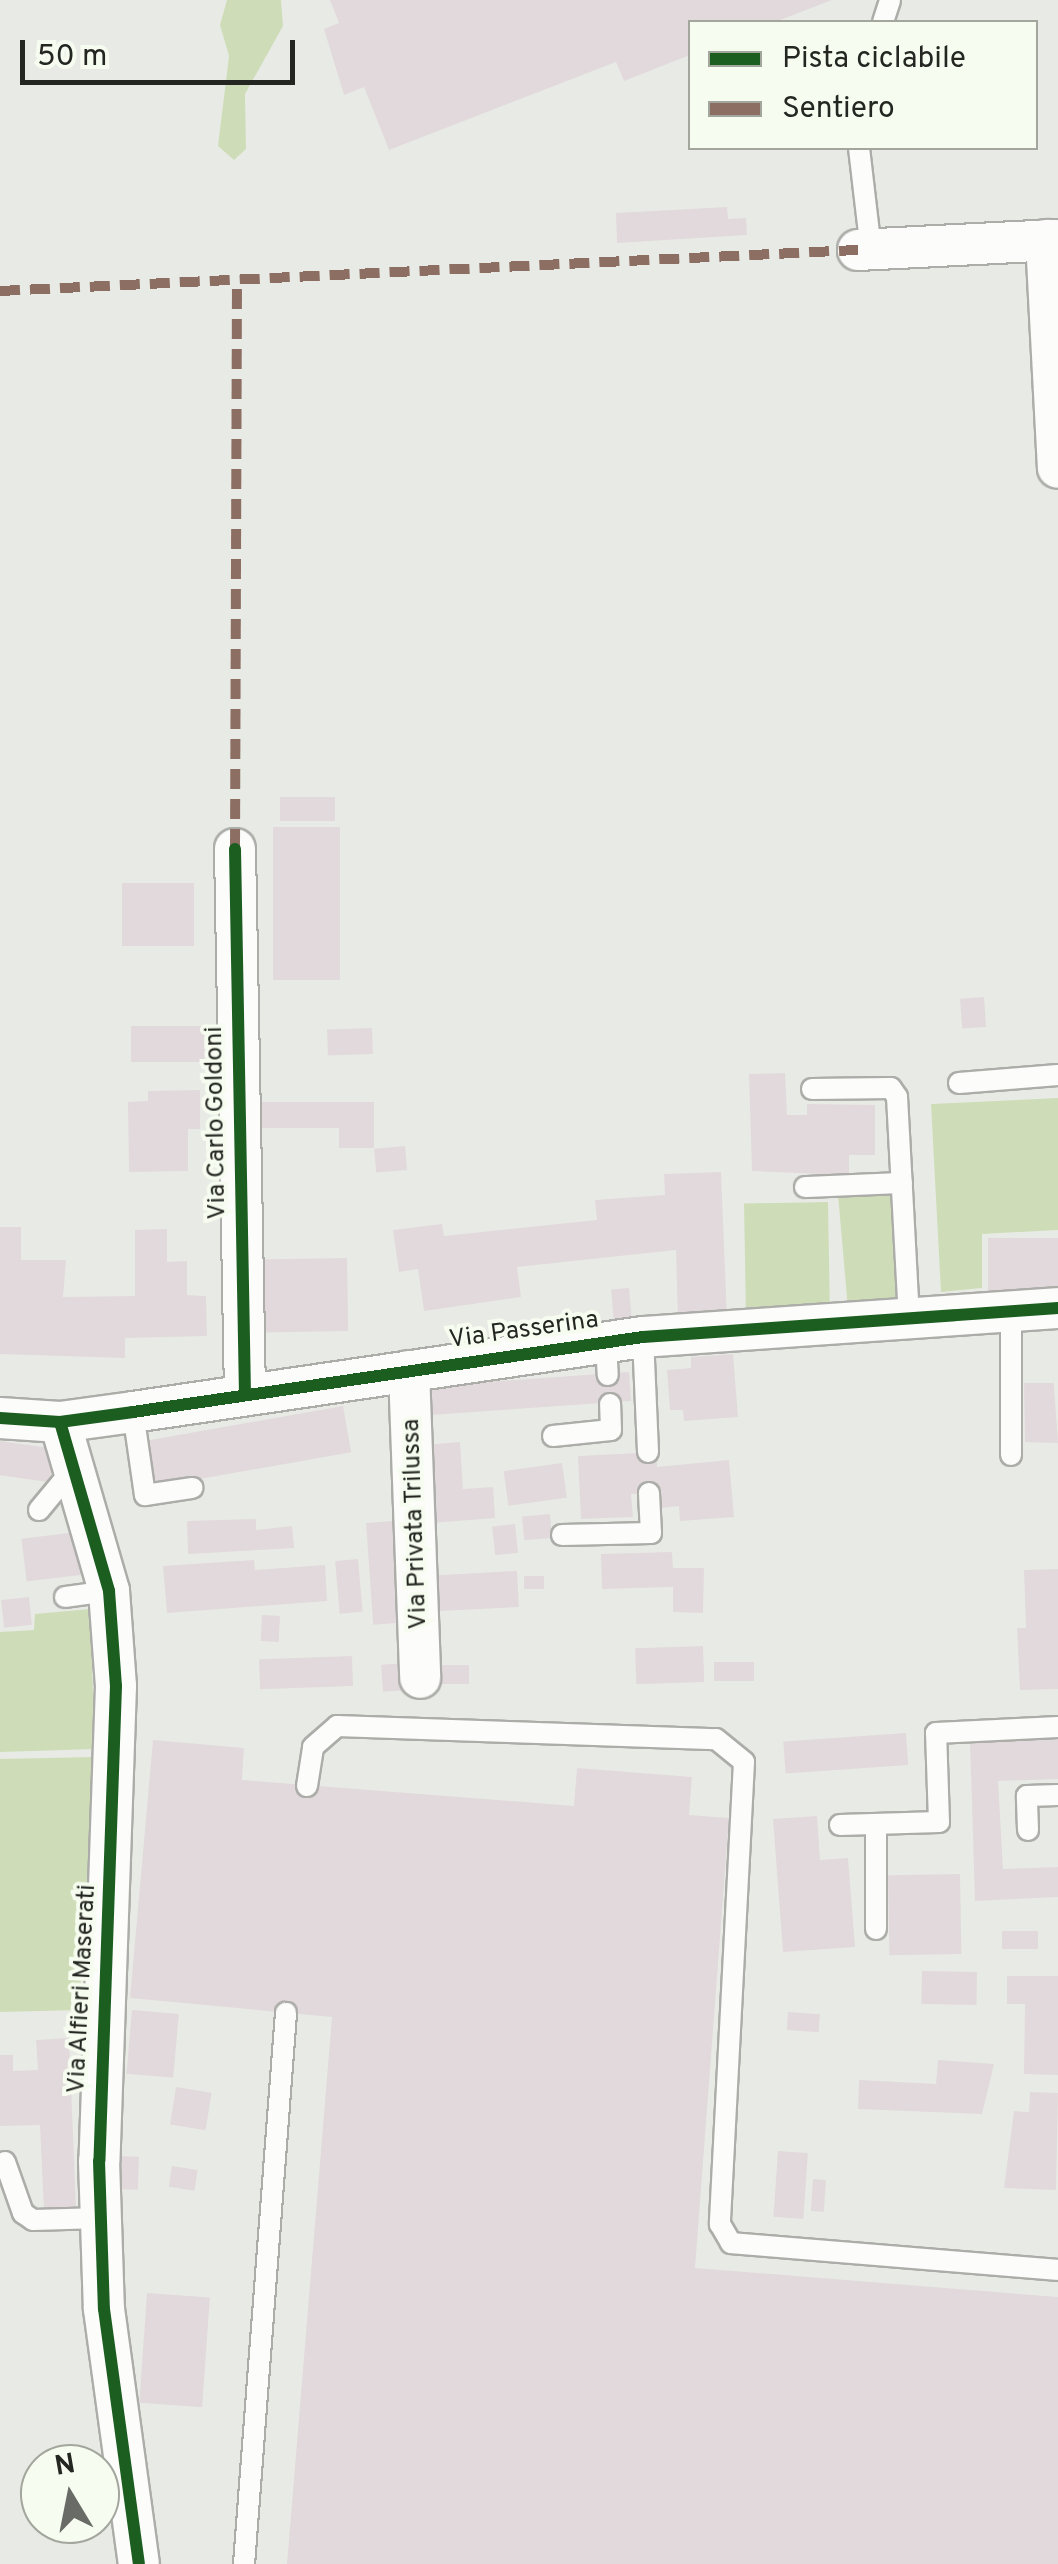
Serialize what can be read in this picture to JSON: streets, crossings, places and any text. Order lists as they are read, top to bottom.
{
  "streets": {
    "street": [
      "Via Carlo Goldoni",
      "Via Passerina",
      "Via Privata Trilussa",
      "Via Alfieri Maserati"
    ]
  },
  "crossings": [
    ["Via Carlo Goldoni", "Via Passerina"],
    ["Via Passerina", "Via Privata Trilussa"],
    ["Via Passerina", "Via Alfieri Maserati"]
  ],
  "legend": ["Pista ciclabile", "Sentiero"],
  "scale_bar": "50 m",
  "north": "top"
}
